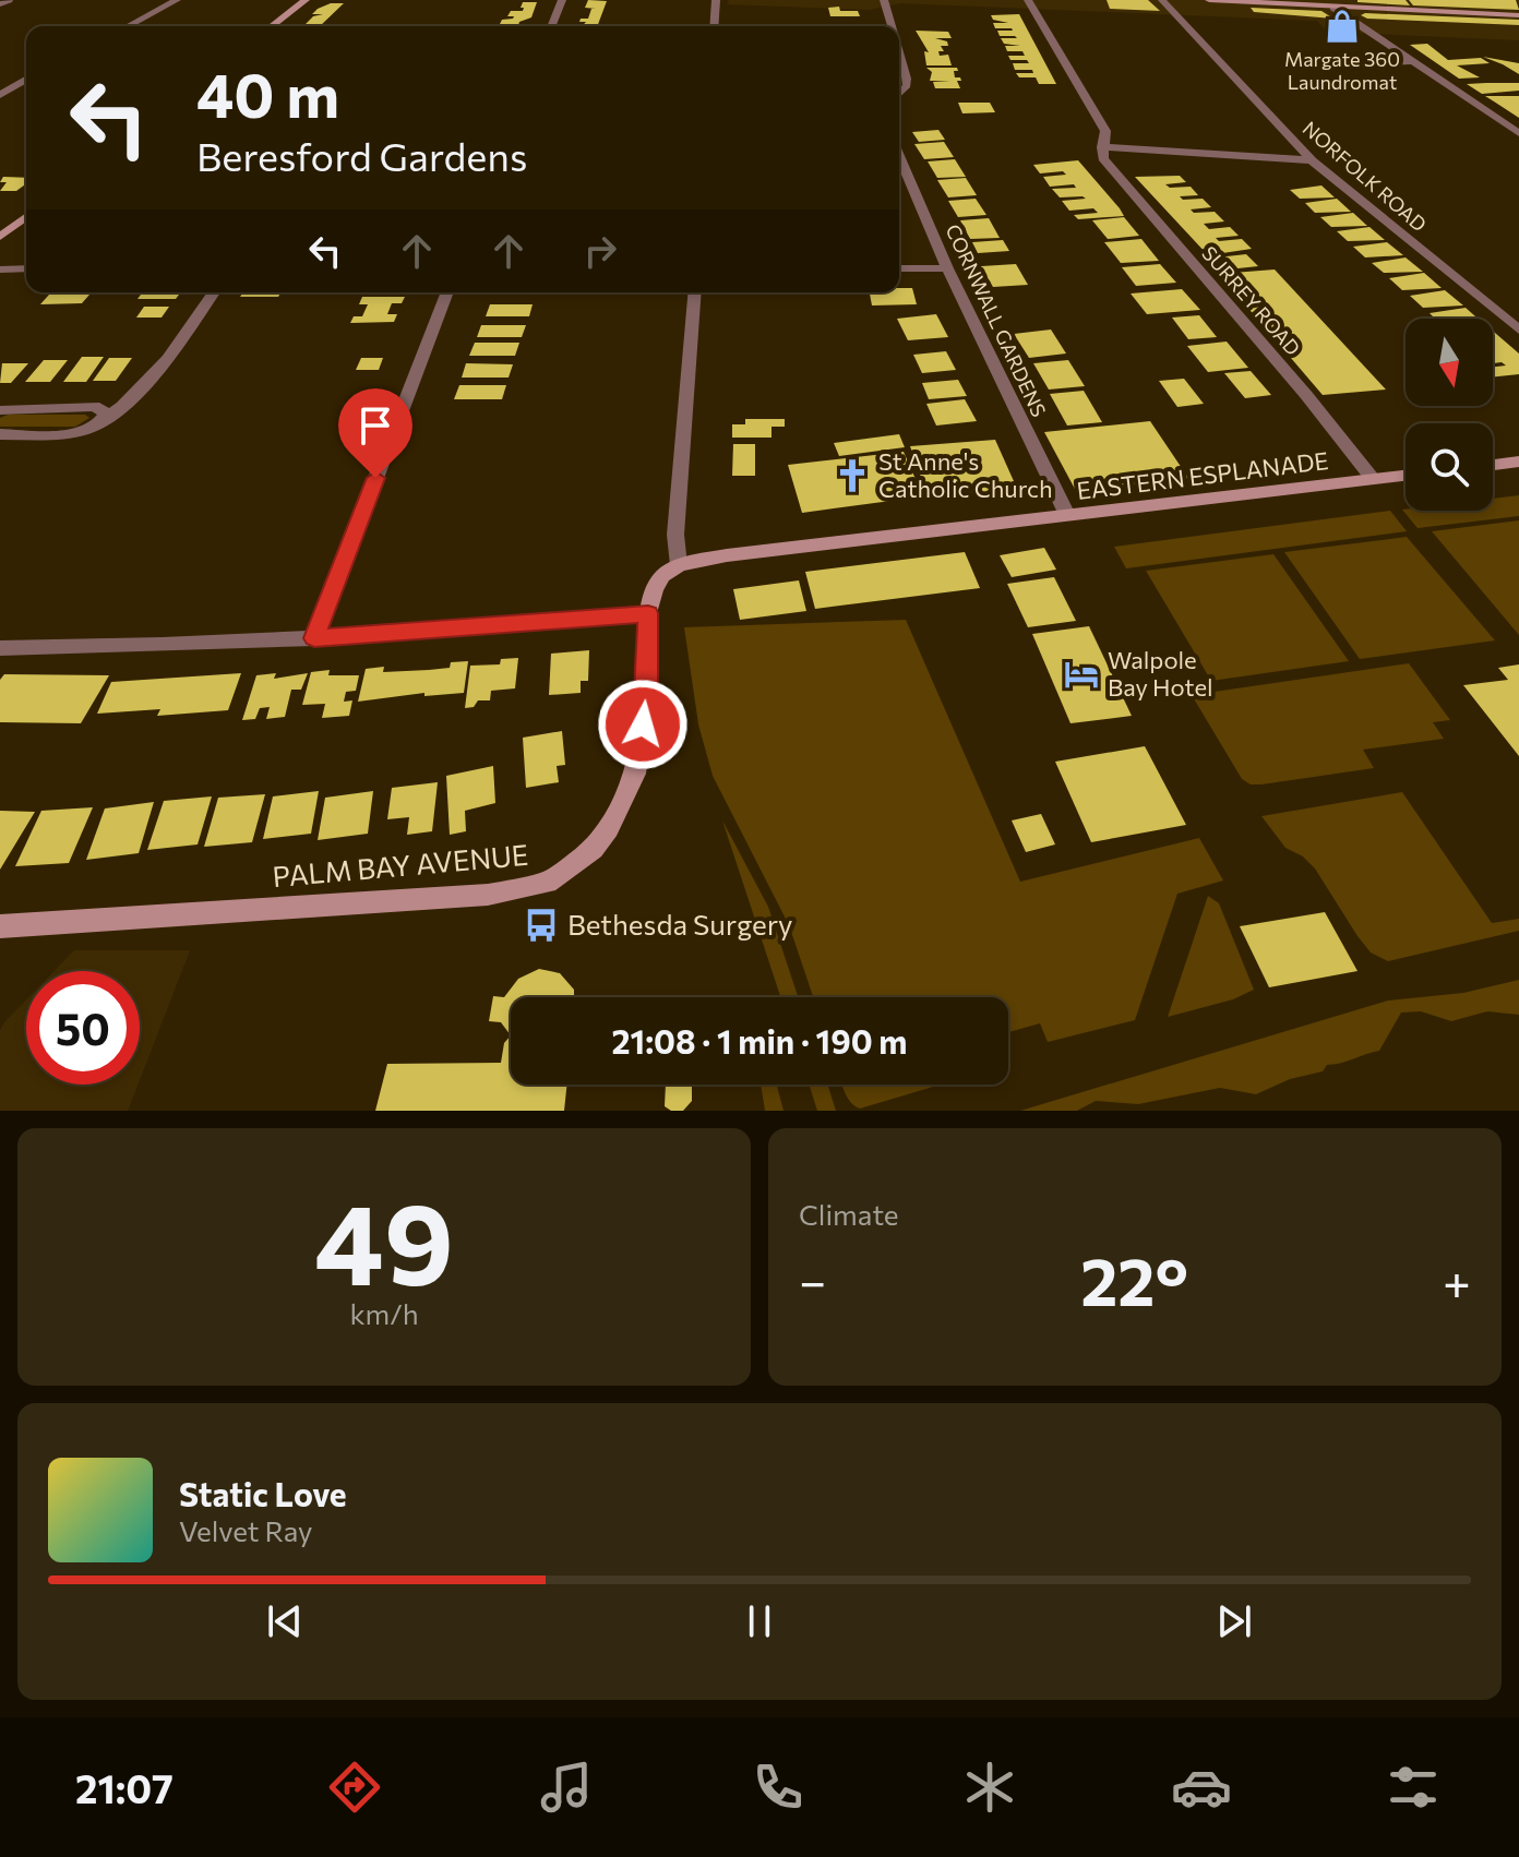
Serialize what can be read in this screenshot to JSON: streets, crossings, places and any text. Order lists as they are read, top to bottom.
{
  "streets": {
    "main road": ["EASTERN ESPLANADE", "PALM BAY AVENUE"],
    "street": ["NORFOLK ROAD", "SURREY ROAD", "CORNWALL GARDENS"]
  },
  "crossings": [
    ["SURREY ROAD", "EASTERN ESPLANADE"],
    ["CORNWALL GARDENS", "EASTERN ESPLANADE"],
    ["EASTERN ESPLANADE", "PALM BAY AVENUE"]
  ],
  "places": {
    "shop": ["Margate 360 Laundromat"],
    "church": ["St Anne's Catholic Church"],
    "hotel": ["Walpole Bay Hotel"],
    "bus stop": ["Bethesda Surgery"]
  },
  "north": "bottom",
  "page": {
    "turn": ["40 m", "Beresford Gardens"],
    "limit": "50",
    "trip": "21:08 · 1 min · 190 m",
    "tile": [
      ["49", "km/h"],
      "Climate"
    ],
    "heat": ["−", "22°", "+"],
    "song": ["Static Love", "Velvet Ray"],
    "tabs": "21:07"
  }
}
